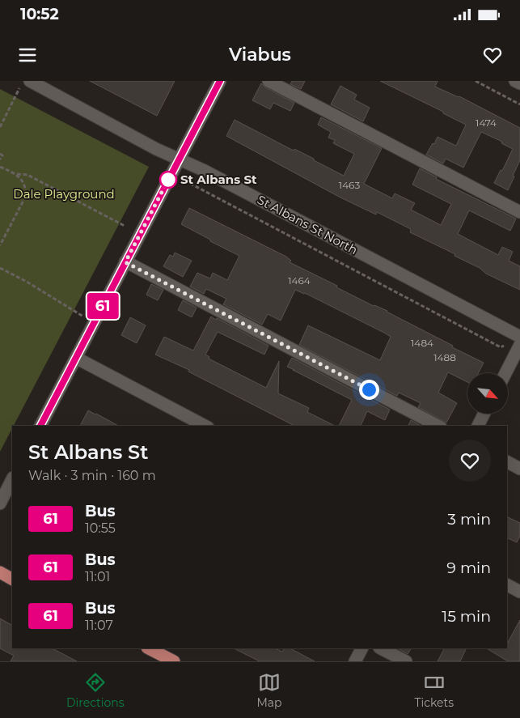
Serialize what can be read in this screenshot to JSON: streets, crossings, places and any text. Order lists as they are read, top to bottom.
{
  "streets": {
    "street": ["St Albans St North"]
  },
  "parks": ["Dale Playground"],
  "places": ["St Albans St"],
  "lines": ["bus line 61"],
  "house_numbers": [
    "1474",
    "1463",
    "1464",
    "1484",
    "1488"
  ],
  "north": "bottom right",
  "page": {
    "status": "10:52",
    "header": "Viabus",
    "on_map": "61",
    "heading": ["St Albans St", "Walk · 3 min · 160 m"],
    "list": [
      {
        "mark": "61",
        "name": "Bus",
        "note": "10:55",
        "value": "3 min"
      },
      {
        "mark": "61",
        "name": "Bus",
        "note": "11:01",
        "value": "9 min"
      },
      {
        "mark": "61",
        "name": "Bus",
        "note": "11:07",
        "value": "15 min"
      }
    ],
    "tabs": ["Directions", "Map", "Tickets"]
  }
}
